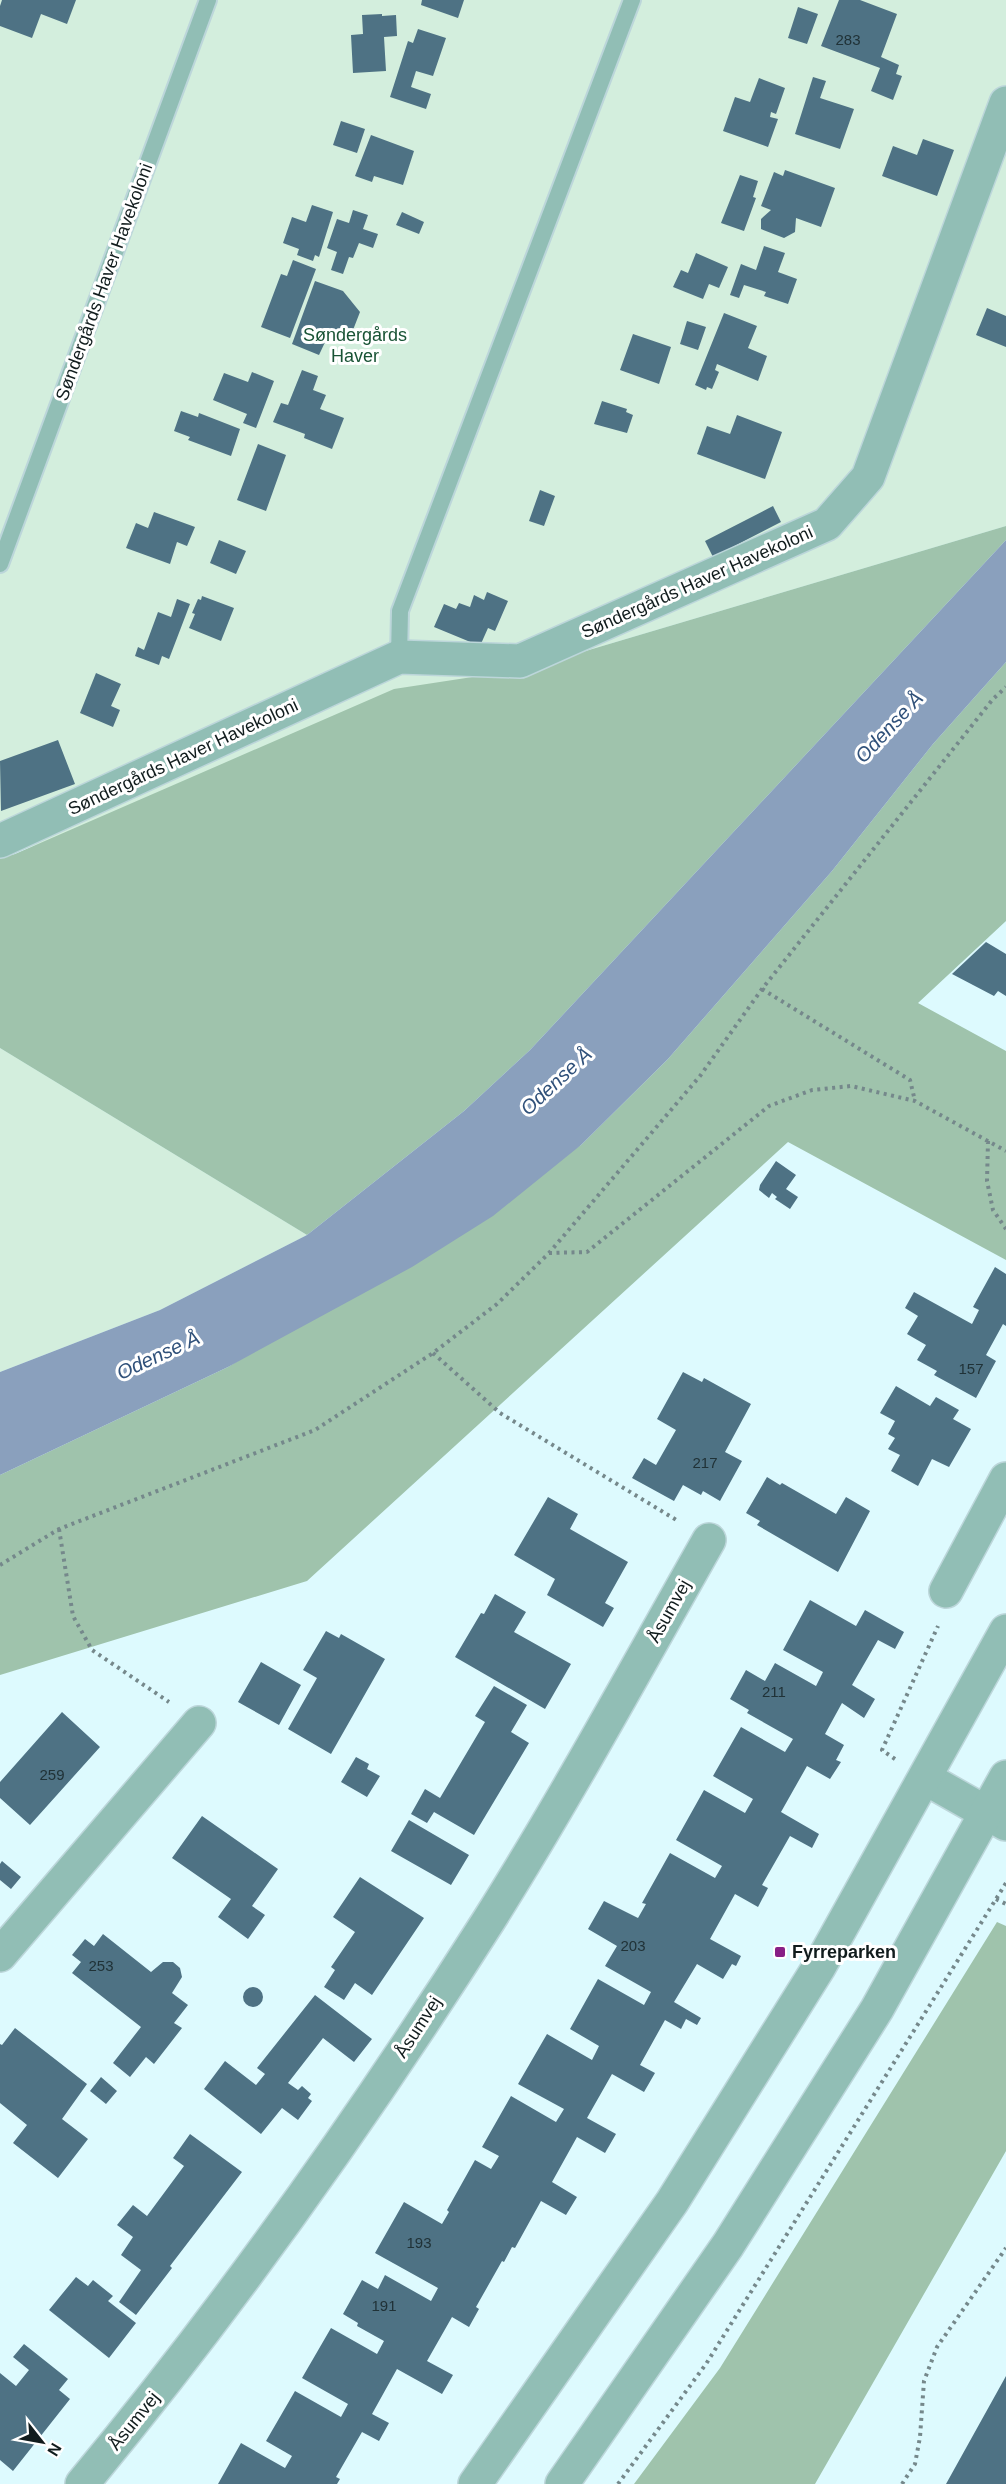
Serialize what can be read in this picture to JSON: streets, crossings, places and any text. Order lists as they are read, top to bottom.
{
  "streets": {
    "street": ["Søndergårds Haver Havekoloni", "Åsumvej"]
  },
  "water": ["Odense Å"],
  "parks": ["Søndergårds Haver"],
  "places": {
    "transit": ["Fyrreparken"]
  },
  "house_numbers": [
    "283",
    "157",
    "217",
    "211",
    "259",
    "203",
    "253",
    "193",
    "191"
  ],
  "north": "bottom right"
}
